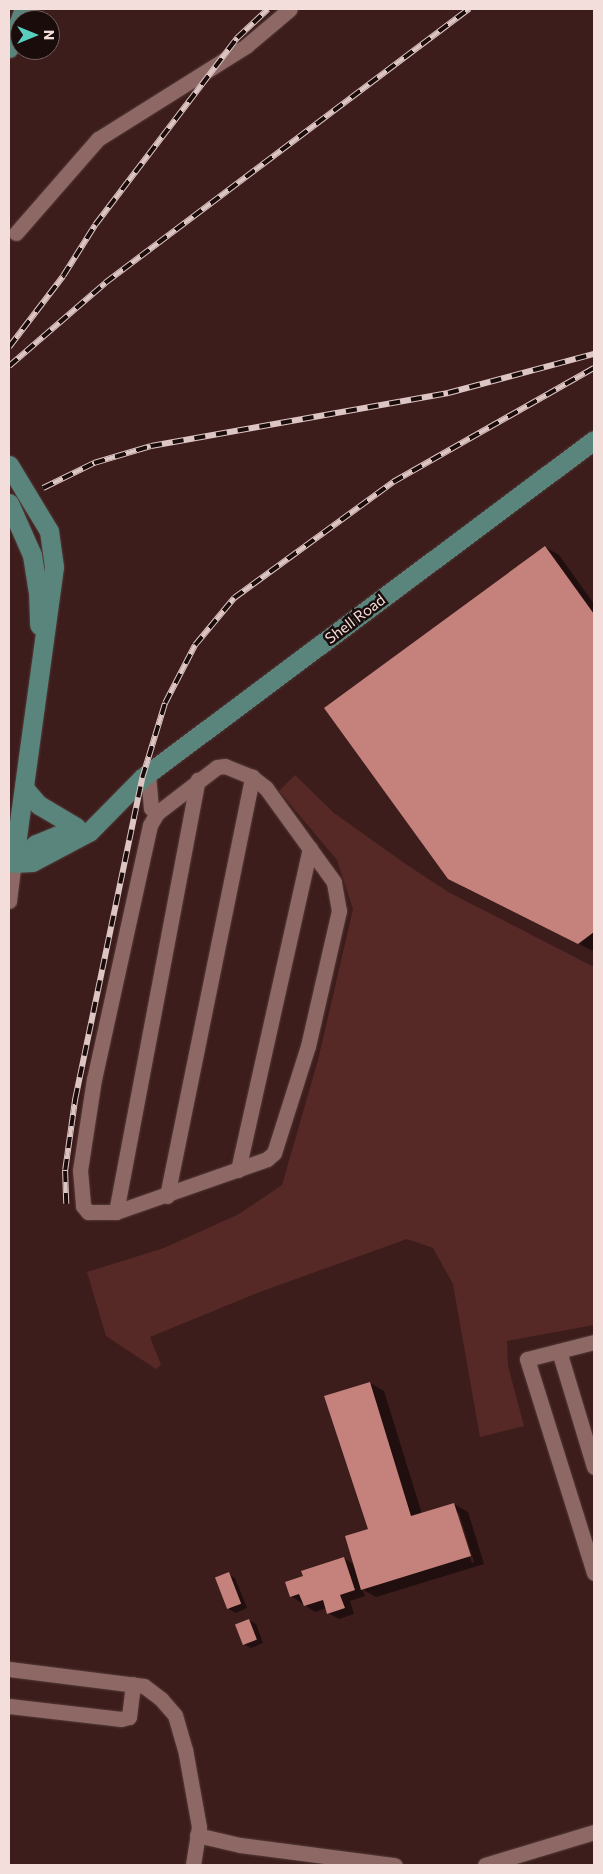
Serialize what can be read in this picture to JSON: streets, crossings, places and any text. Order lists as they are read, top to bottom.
{
  "streets": {
    "main road": ["Shell Road"]
  },
  "north": "right"
}
